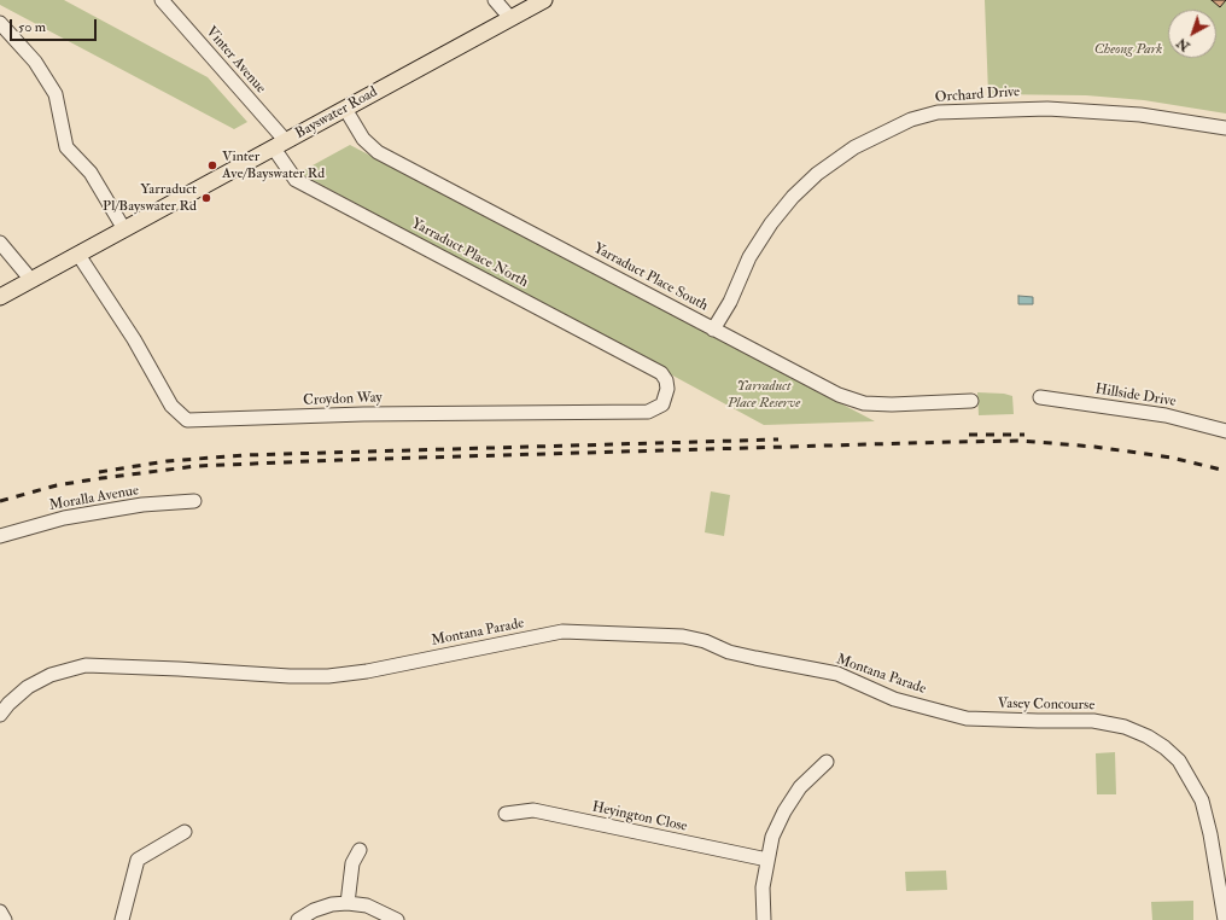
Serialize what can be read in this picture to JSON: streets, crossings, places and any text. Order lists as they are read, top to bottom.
{
  "streets": {
    "main road": ["Bayswater Road"],
    "street": [
      "Vinter Avenue",
      "Orchard Drive",
      "Yarraduct Place North",
      "Yarraduct Place South",
      "Hillside Drive",
      "Croydon Way",
      "Moralla Avenue",
      "Montana Parade",
      "Vasey Concourse",
      "Heyington Close"
    ]
  },
  "crossings": [
    ["Vinter Avenue", "Bayswater Road"],
    ["Vinter Avenue", "Yarraduct Place North"],
    ["Orchard Drive", "Yarraduct Place South"],
    ["Bayswater Road", "Yarraduct Place North"],
    ["Bayswater Road", "Yarraduct Place South"],
    ["Bayswater Road", "Croydon Way"],
    ["Yarraduct Place North", "Croydon Way"],
    ["Montana Parade", "Vasey Concourse"]
  ],
  "parks": ["Cheong Park", "Yarraduct Place Reserve"],
  "places": ["Vinter Ave/Bayswater Rd", "Yarraduct Pl/Bayswater Rd"],
  "scale_bar": "50 m",
  "north": "bottom left"
}
